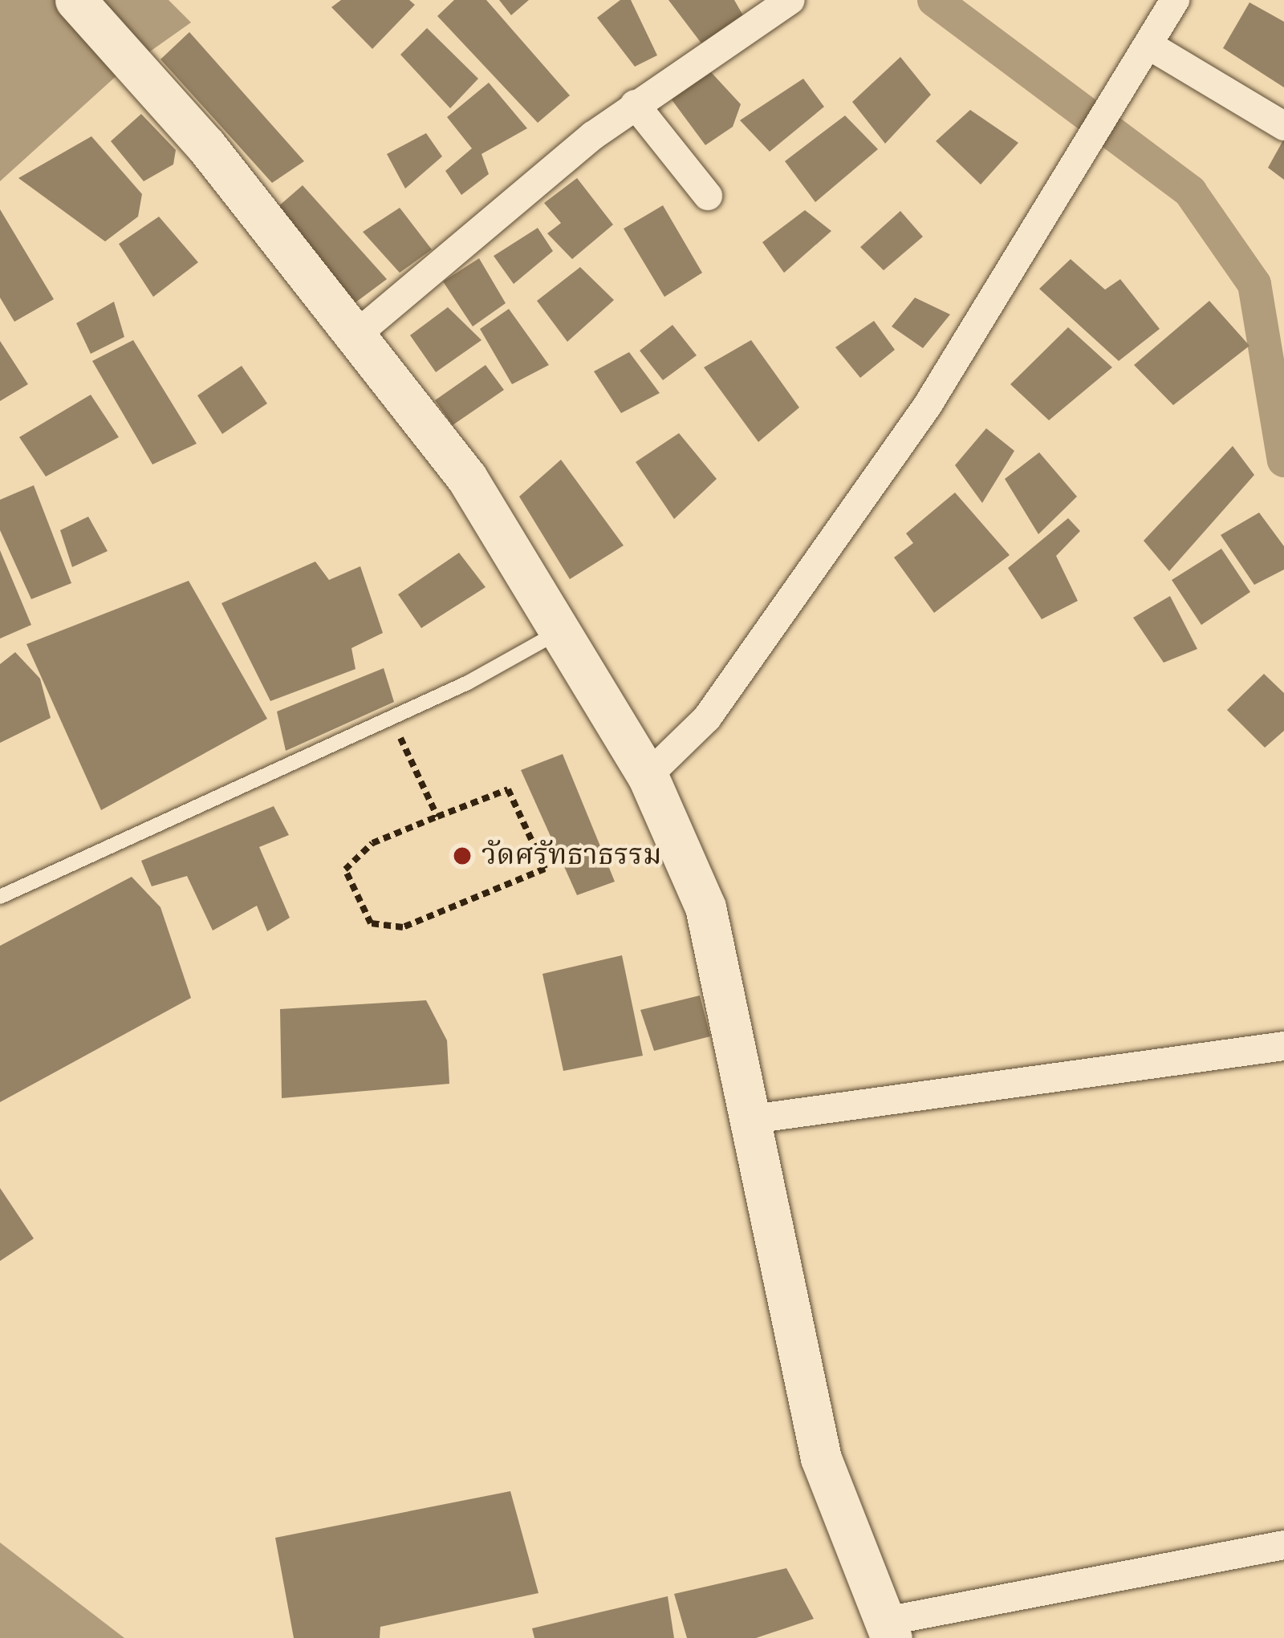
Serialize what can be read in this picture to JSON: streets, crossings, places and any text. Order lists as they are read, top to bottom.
{
  "places": ["วัดศรัทธาธรรม"]
}
